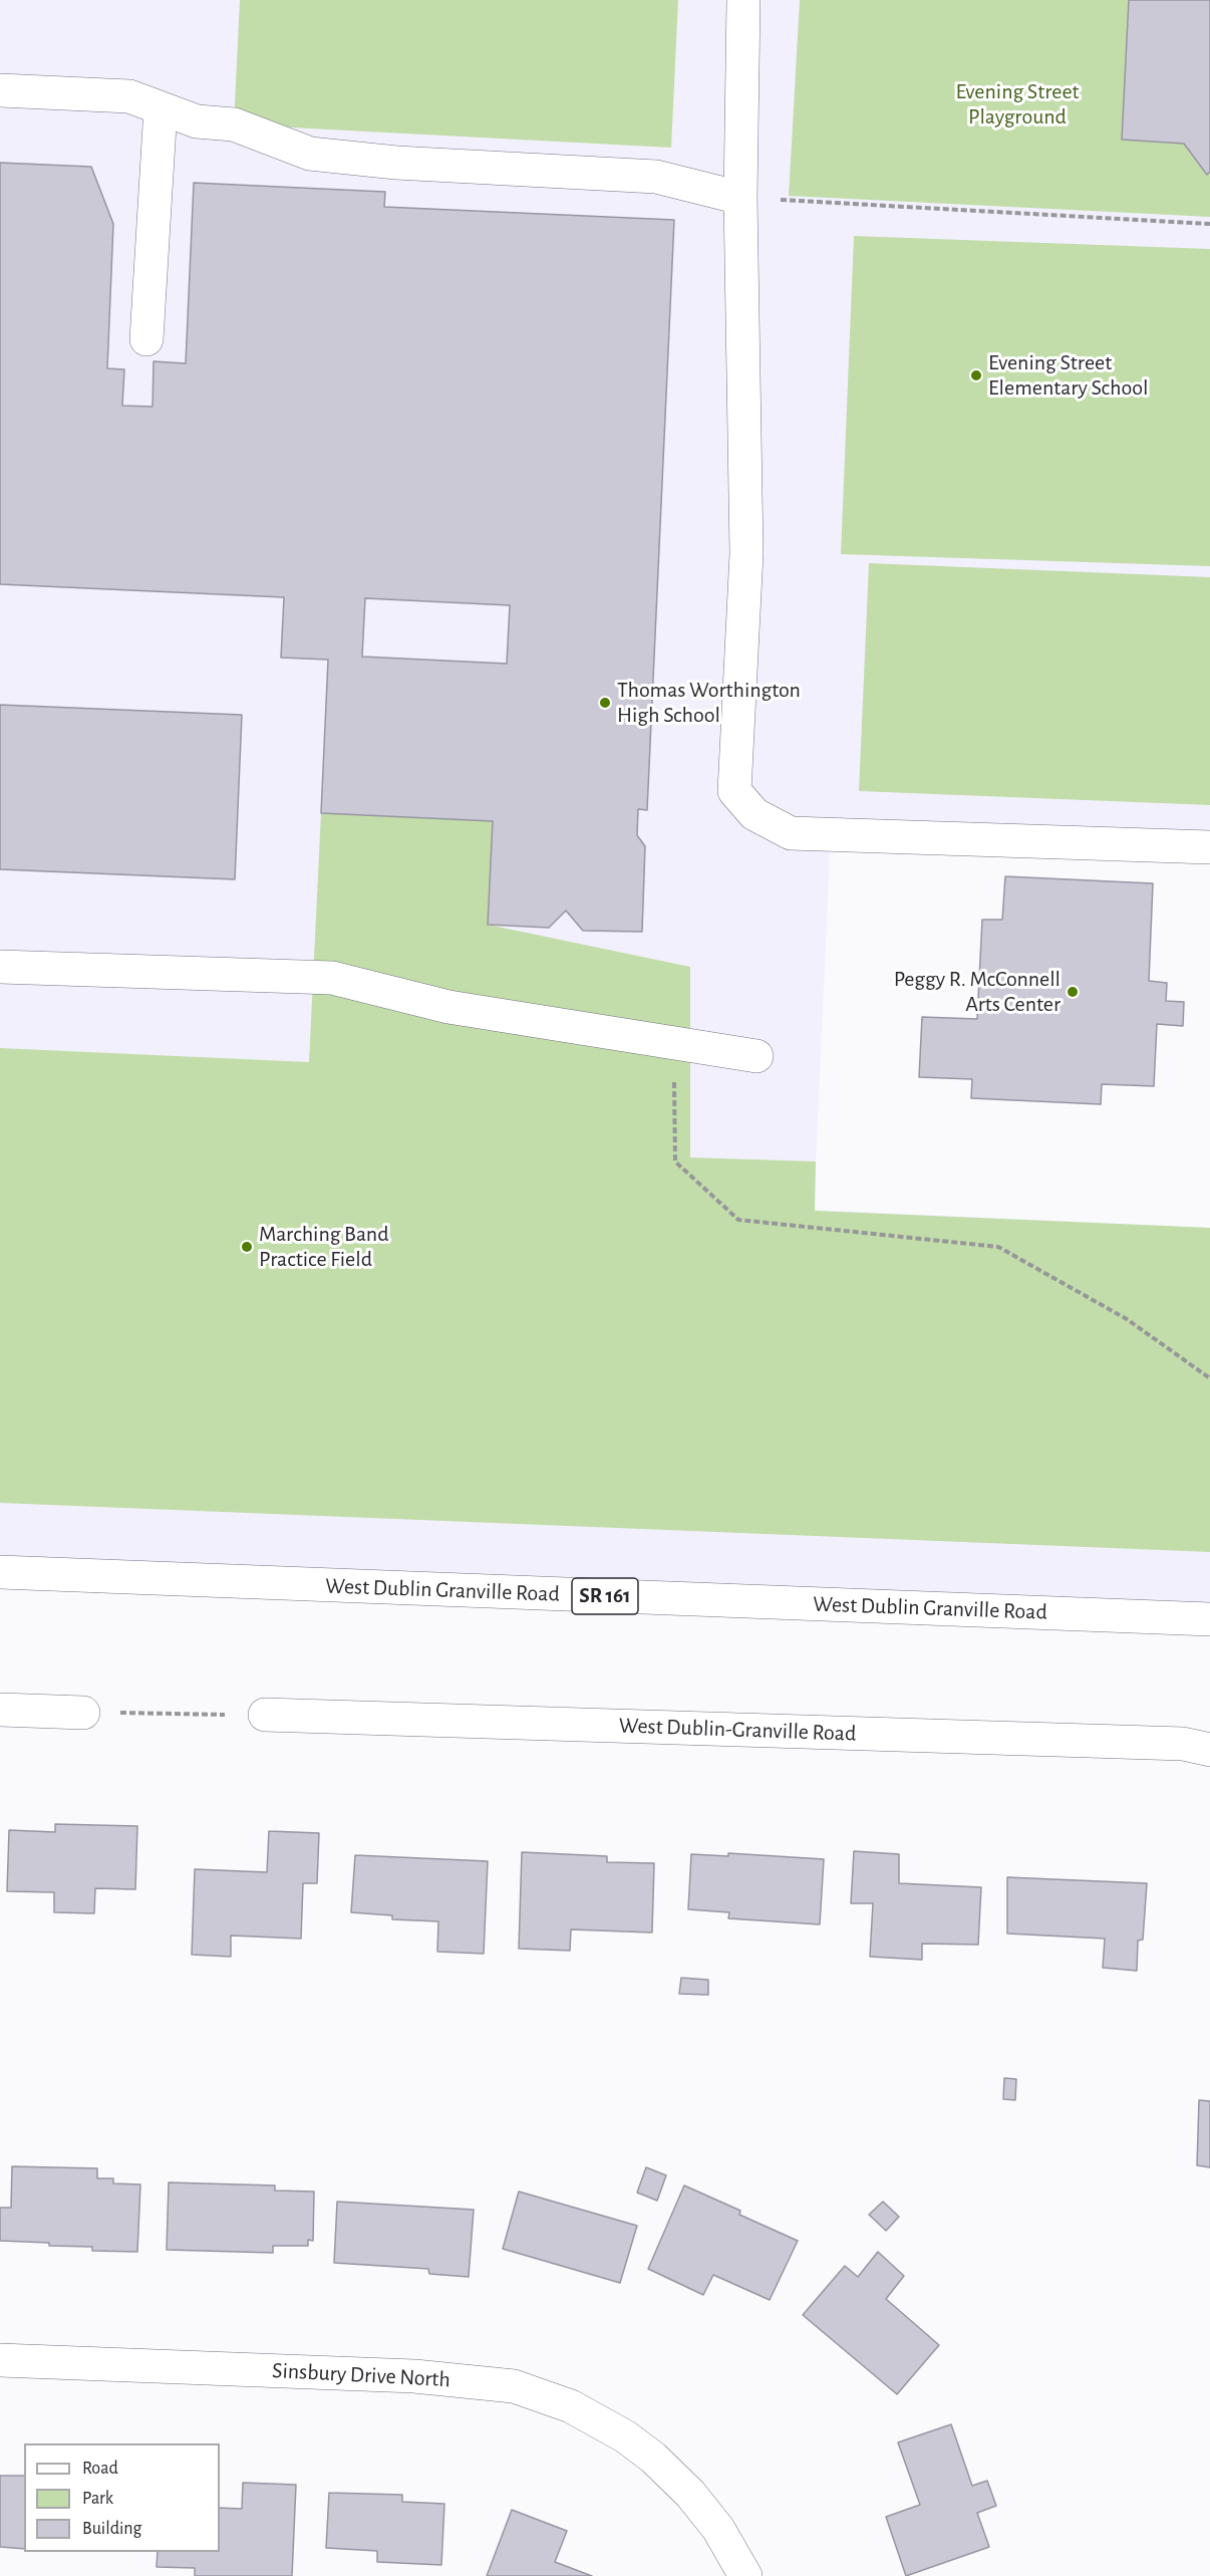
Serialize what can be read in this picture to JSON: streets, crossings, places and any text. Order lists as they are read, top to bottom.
{
  "streets": {
    "street": [
      "West Dublin Granville Road",
      "SR 161",
      "West Dublin-Granville Road",
      "Sinsbury Drive North"
    ]
  },
  "parks": ["Evening Street Playground"],
  "places": [
    "Evening Street Elementary School",
    "Thomas Worthington High School",
    "Peggy R. McConnell Arts Center",
    "Marching Band Practice Field"
  ],
  "legend": ["Road", "Park", "Building"]
}
